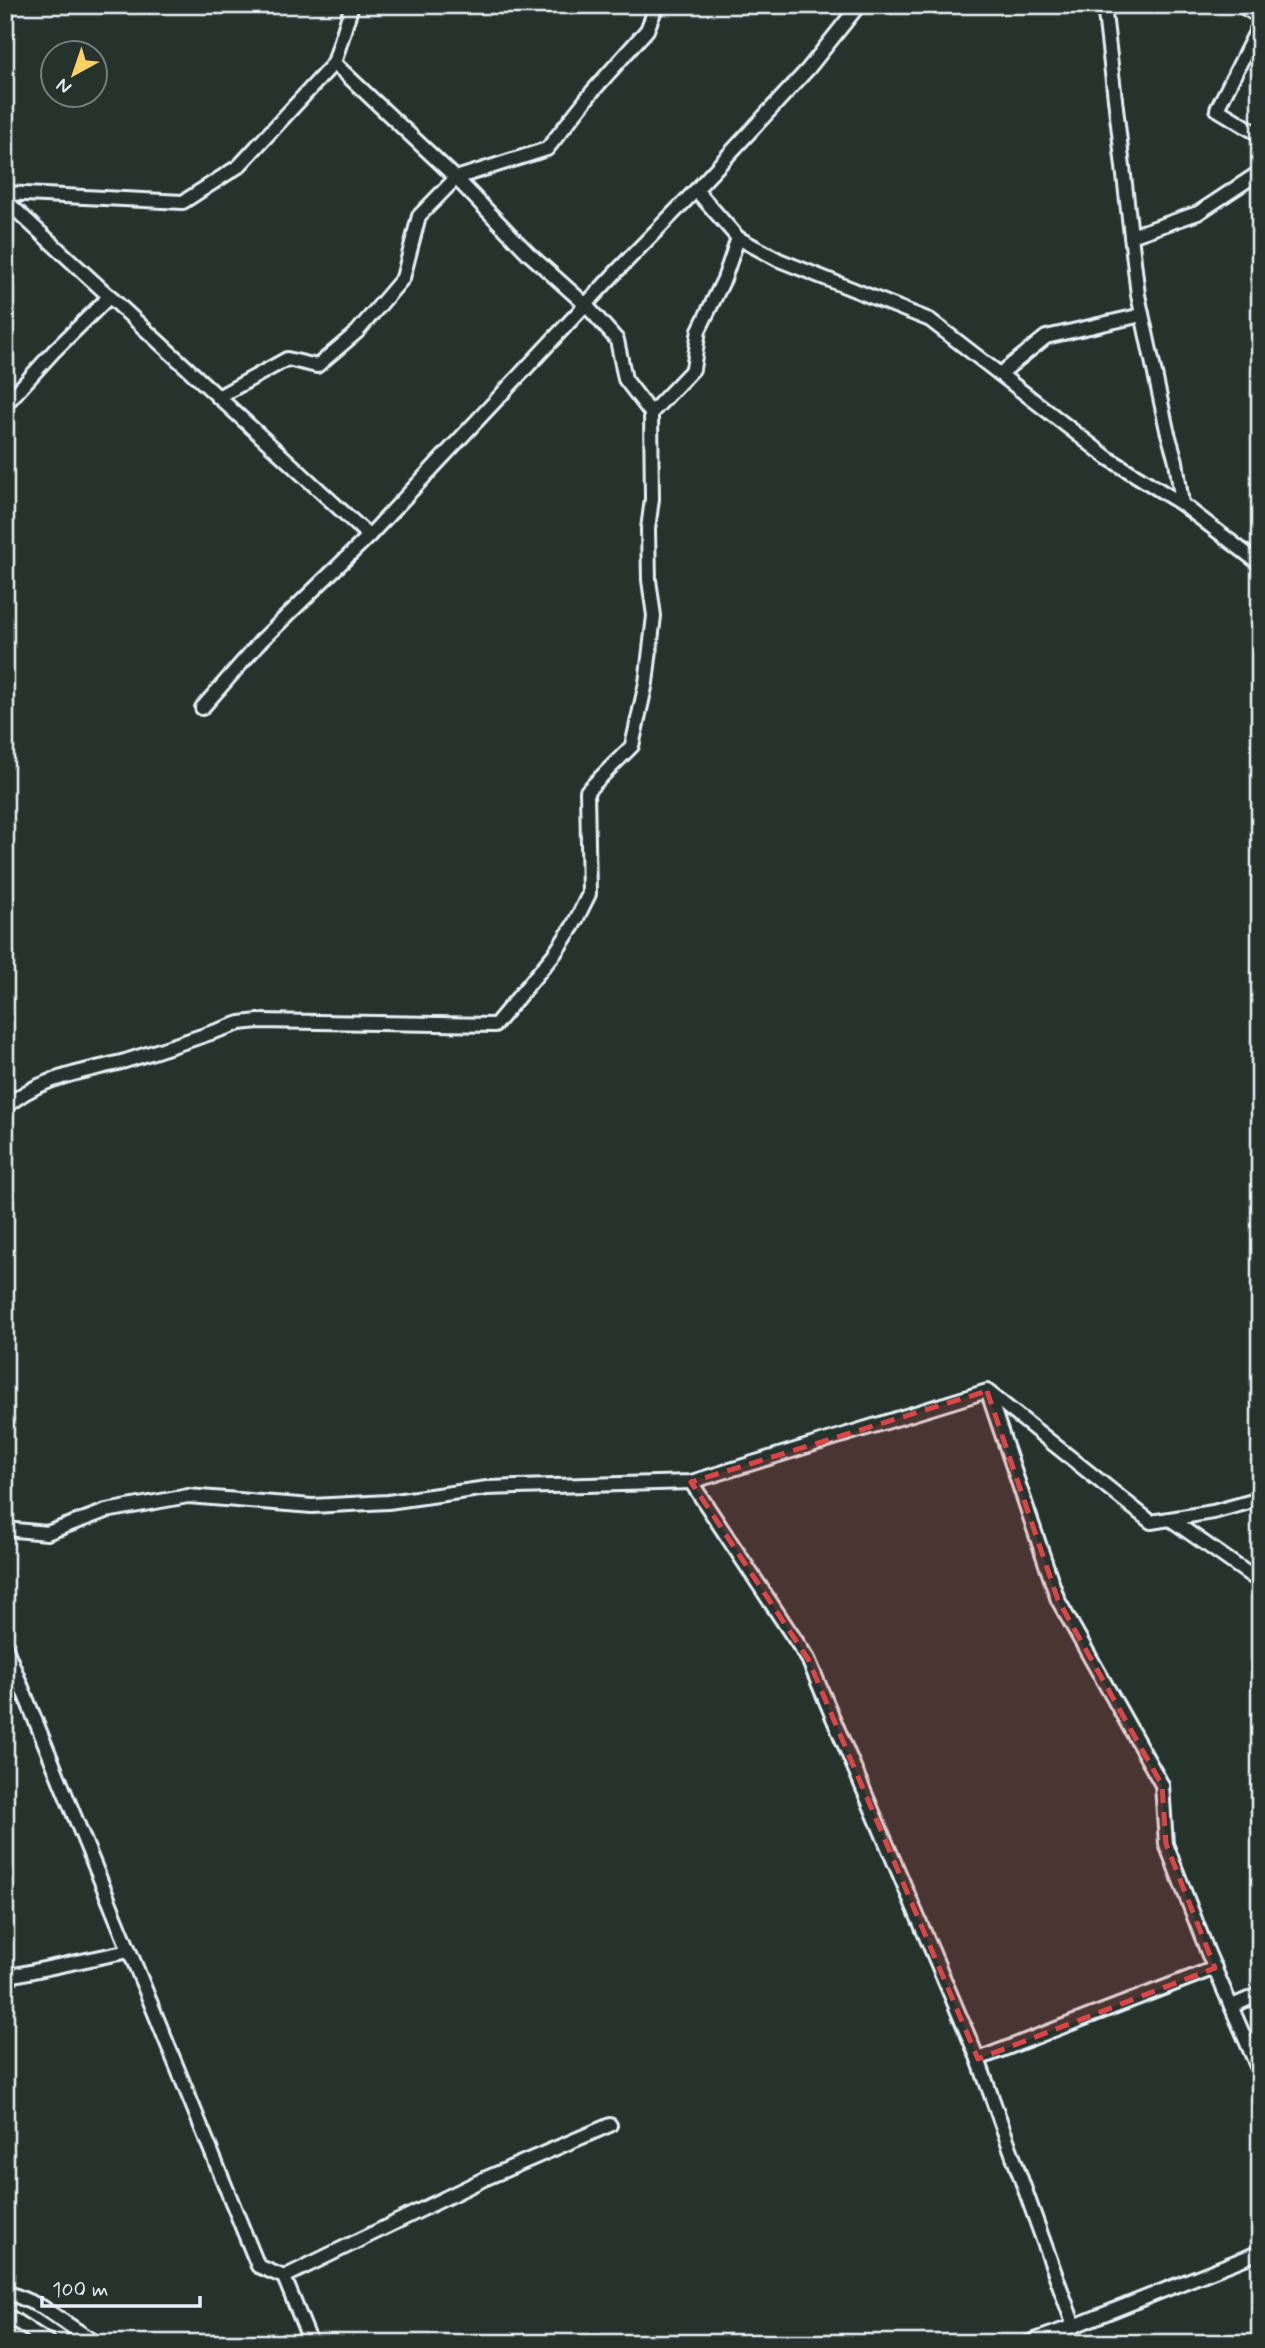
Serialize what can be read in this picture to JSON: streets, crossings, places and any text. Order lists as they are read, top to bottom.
{
  "scale_bar": "100 m",
  "north": "bottom left"
}
